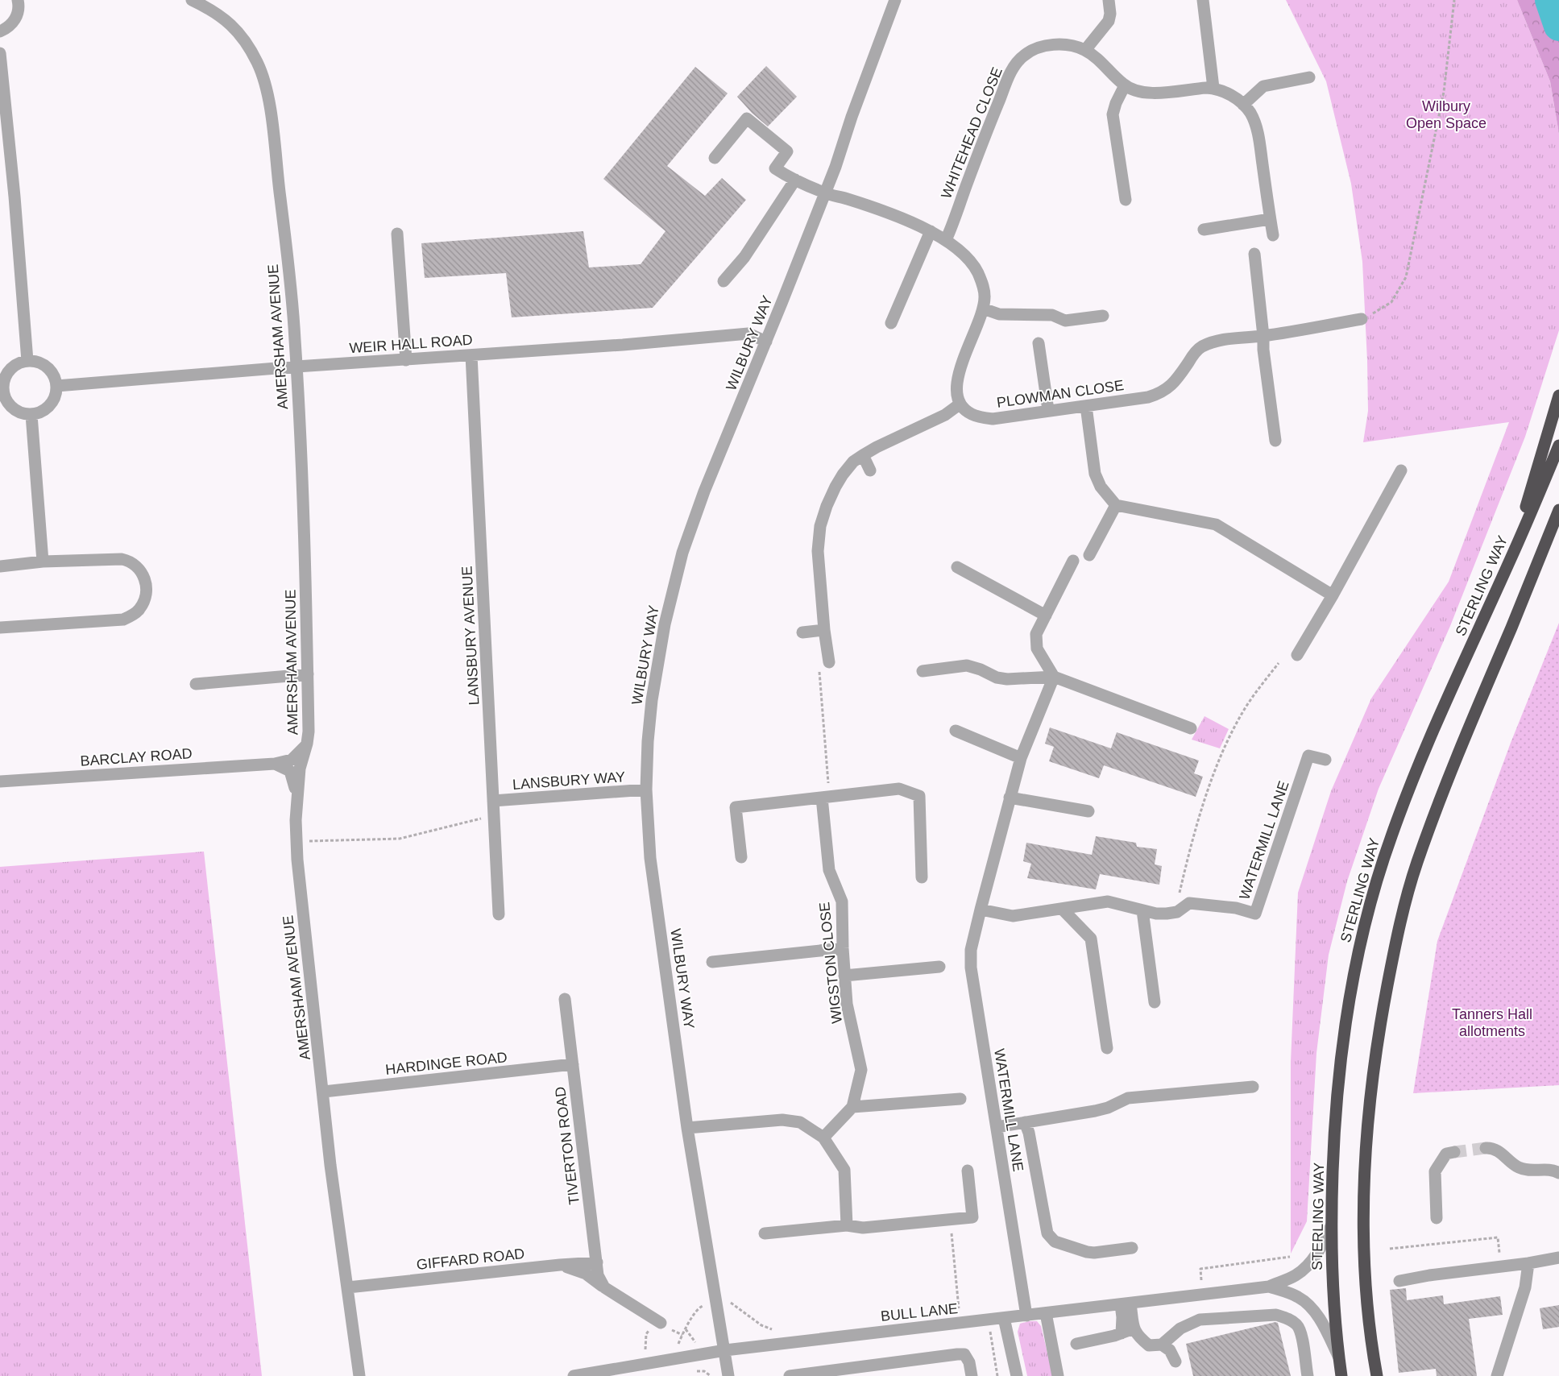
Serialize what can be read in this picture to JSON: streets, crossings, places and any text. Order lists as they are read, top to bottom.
{
  "streets": {
    "highway": ["STERLING WAY"],
    "street": [
      "WHITEHEAD CLOSE",
      "AMERSHAM AVENUE",
      "WILBURY WAY",
      "WEIR HALL ROAD",
      "PLOWMAN CLOSE",
      "LANSBURY AVENUE",
      "BARCLAY ROAD",
      "LANSBURY WAY",
      "WATERMILL LANE",
      "WIGSTON CLOSE",
      "HARDINGE ROAD",
      "TIVERTON ROAD",
      "GIFFARD ROAD",
      "BULL LANE"
    ]
  },
  "crossings": [
    ["AMERSHAM AVENUE", "WEIR HALL ROAD"],
    ["AMERSHAM AVENUE", "BARCLAY ROAD"],
    ["AMERSHAM AVENUE", "HARDINGE ROAD"],
    ["AMERSHAM AVENUE", "GIFFARD ROAD"],
    ["WILBURY WAY", "WEIR HALL ROAD"],
    ["WILBURY WAY", "LANSBURY WAY"],
    ["WILBURY WAY", "BULL LANE"],
    ["WEIR HALL ROAD", "LANSBURY AVENUE"],
    ["LANSBURY AVENUE", "LANSBURY WAY"],
    ["WATERMILL LANE", "BULL LANE"],
    ["HARDINGE ROAD", "TIVERTON ROAD"],
    ["TIVERTON ROAD", "GIFFARD ROAD"]
  ],
  "parks": ["Wilbury Open Space", "Tanners Hall allotments"]
}
